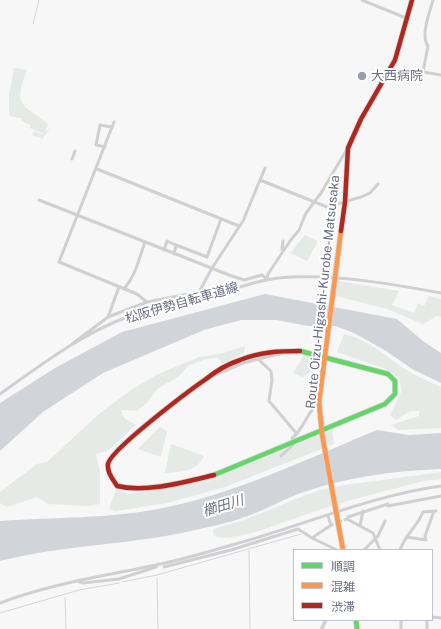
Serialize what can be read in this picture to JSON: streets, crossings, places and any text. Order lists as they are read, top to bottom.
{
  "streets": {
    "street": ["Route Oizu-Higashi-Kurobe-Matsusaka", "松阪伊勢自転車道線"]
  },
  "crossings": [
    ["Route Oizu-Higashi-Kurobe-Matsusaka", "松阪伊勢自転車道線"]
  ],
  "water": ["櫛田川"],
  "places": ["大西病院"],
  "legend": ["順調", "混雑", "渋滞"]
}
